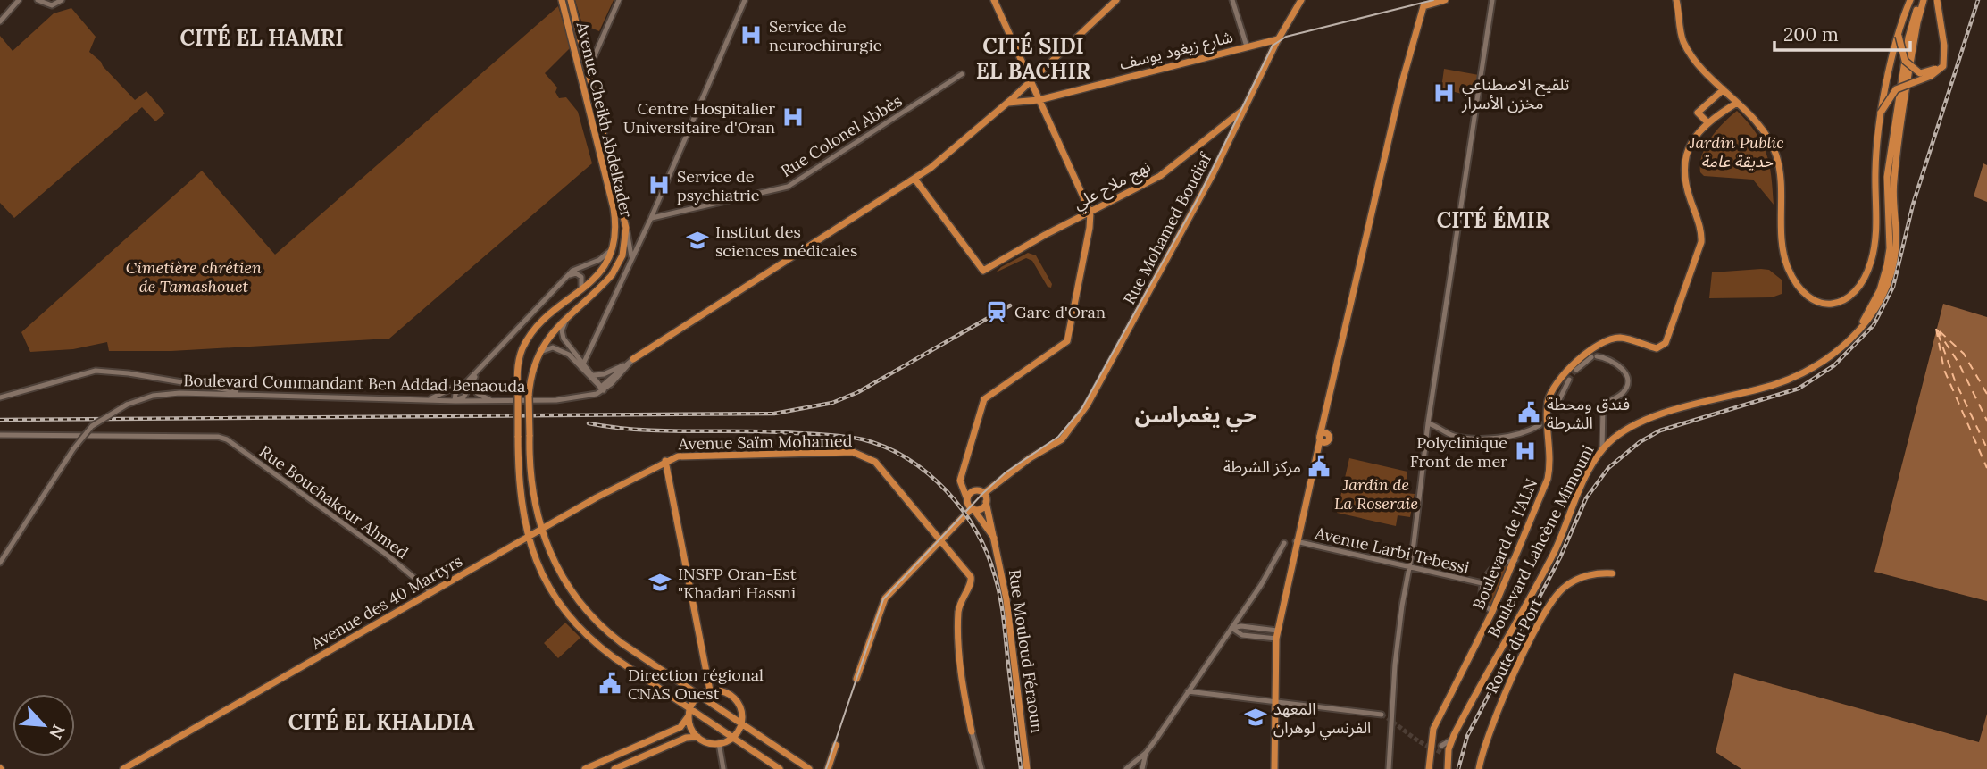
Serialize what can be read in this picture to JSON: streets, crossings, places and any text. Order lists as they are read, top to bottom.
{
  "streets": {
    "main road": [
      "شارع زيغود يوسف",
      "Avenue Cheikh Abdelkader",
      "نهج ملاح علي",
      "Rue Mohamed Boudiaf",
      "Boulevard Commandant Ben Addad Benaouda",
      "Avenue Saïm Mohamed",
      "Boulevard Lahcène Mimouni",
      "Boulevard de l'ALN",
      "Avenue des 40 Martyrs",
      "Route du Port",
      "Rue Mouloud Féraoun"
    ],
    "street": ["Rue Colonel Abbès", "Rue Bouchakour Ahmed", "Avenue Larbi Tebessi"]
  },
  "crossings": [
    ["شارع زيغود يوسف", "Rue Mohamed Boudiaf"],
    ["شارع زيغود يوسف", "Boulevard Commandant Ben Addad Benaouda"],
    ["Avenue Cheikh Abdelkader", "Avenue des 40 Martyrs"],
    ["نهج ملاح علي", "Rue Mohamed Boudiaf"],
    ["نهج ملاح علي", "Boulevard Commandant Ben Addad Benaouda"],
    ["Rue Mohamed Boudiaf", "Rue Mouloud Féraoun"],
    ["Avenue Saïm Mohamed", "Avenue des 40 Martyrs"],
    ["Rue Bouchakour Ahmed", "Avenue des 40 Martyrs"]
  ],
  "districts": [
    "CITÉ EL HAMRI",
    "CITÉ SIDI EL BACHIR",
    "CITÉ ÉMIR",
    "حي يغمراسن",
    "CITÉ EL KHALDIA"
  ],
  "parks": ["Jardin Public حديقة عامة", "Cimetière chrétien de Tamashouet", "Jardin de La Roseraie"],
  "places": {
    "hospital": [
      "Service de neurochirurgie",
      "تلقيح الاصطناعي مخزن الأسرار",
      "Centre Hospitalier Universitaire d'Oran",
      "Service de psychiatrie",
      "Polyclinique Front de mer"
    ],
    "school or university": ["Institut des sciences médicales", "INSFP Oran-Est \"Khadari Hassni", "المعهد الفرنسي لوهران"],
    "station": ["Gare d'Oran"],
    "public building": ["فندق ومحطة الشرطة", "مركز الشرطة", "Direction régional CNAS Ouest"]
  },
  "scale_bar": "200 m",
  "north": "bottom right"
}
